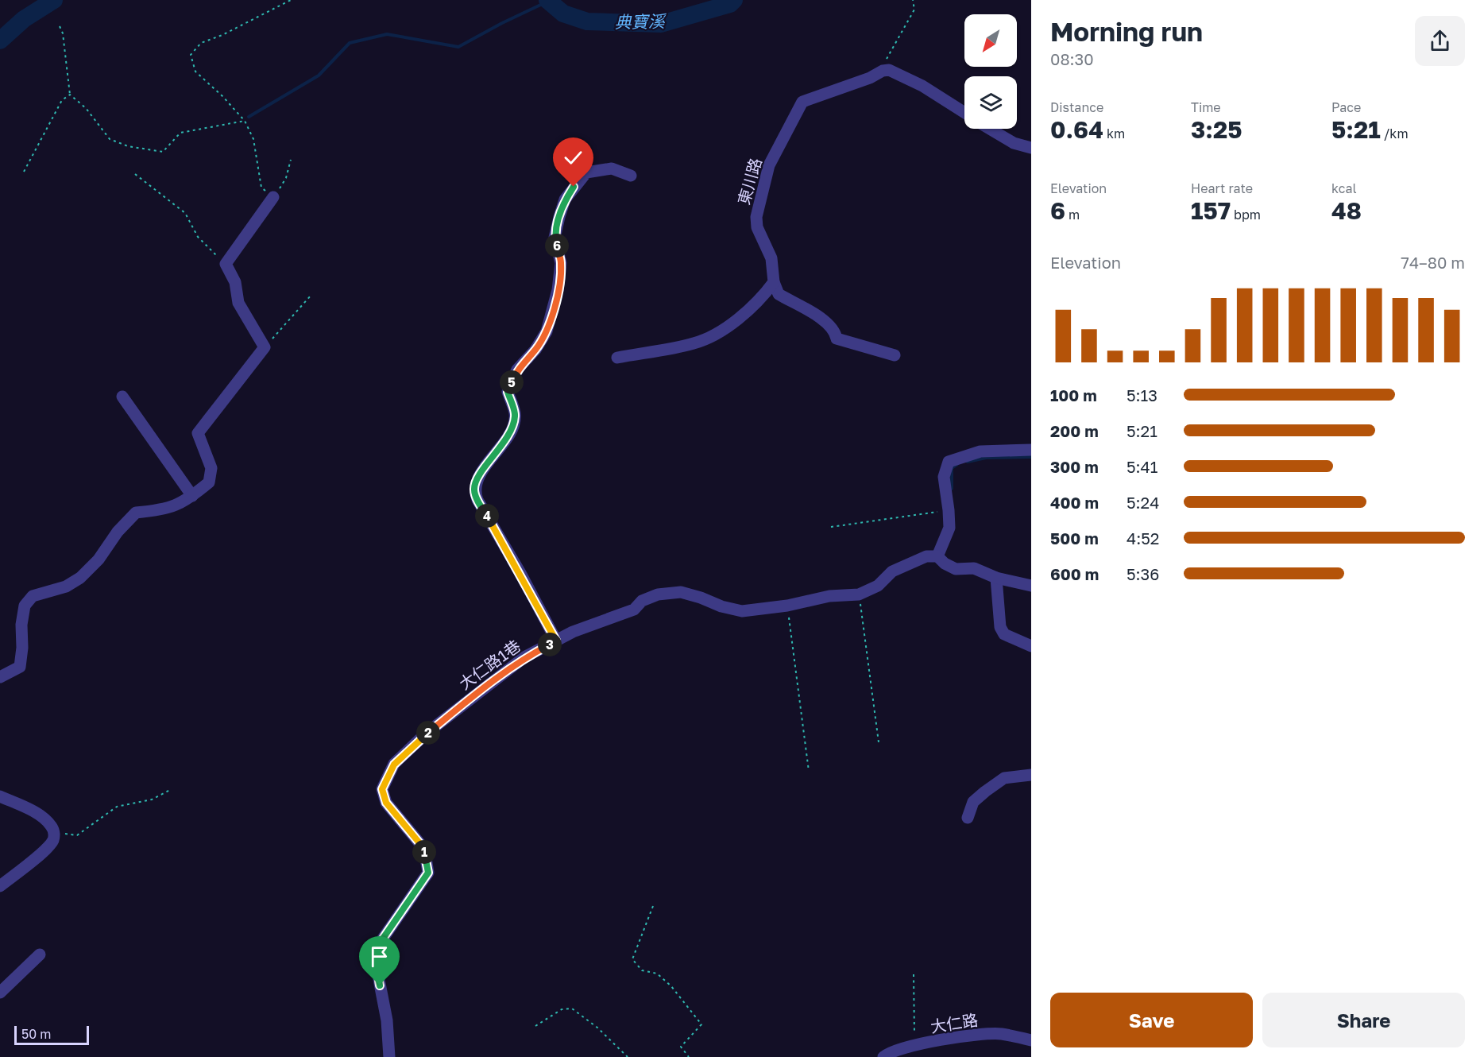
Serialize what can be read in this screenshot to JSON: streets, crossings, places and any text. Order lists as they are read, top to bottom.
{
  "streets": {
    "lane": ["東川路", "大仁路1巷", "大仁路"]
  },
  "water": ["典寶溪"],
  "scale_bar": "50 m",
  "north": "bottom left",
  "page": {
    "heading": ["Morning run", "08:30"],
    "stats": [
      ["Distance", "0.64 km"],
      ["Time", "3:25"],
      ["Pace", "5:21 /km"],
      ["Elevation", "6 m"],
      ["Heart rate", "157 bpm"],
      ["kcal", "48"]
    ],
    "pins": [
      "6",
      "5",
      "4",
      "3",
      "2",
      "1"
    ],
    "chart": ["Elevation", "74–80 m"],
    "list": [
      {
        "name": "100 m",
        "note": "5:13"
      },
      {
        "name": "200 m",
        "note": "5:21"
      },
      {
        "name": "300 m",
        "note": "5:41"
      },
      {
        "name": "400 m",
        "note": "5:24"
      },
      {
        "name": "500 m",
        "note": "4:52"
      },
      {
        "name": "600 m",
        "note": "5:36"
      }
    ],
    "buttons": ["Save", "Share"],
    "scale": "50 m"
  }
}
